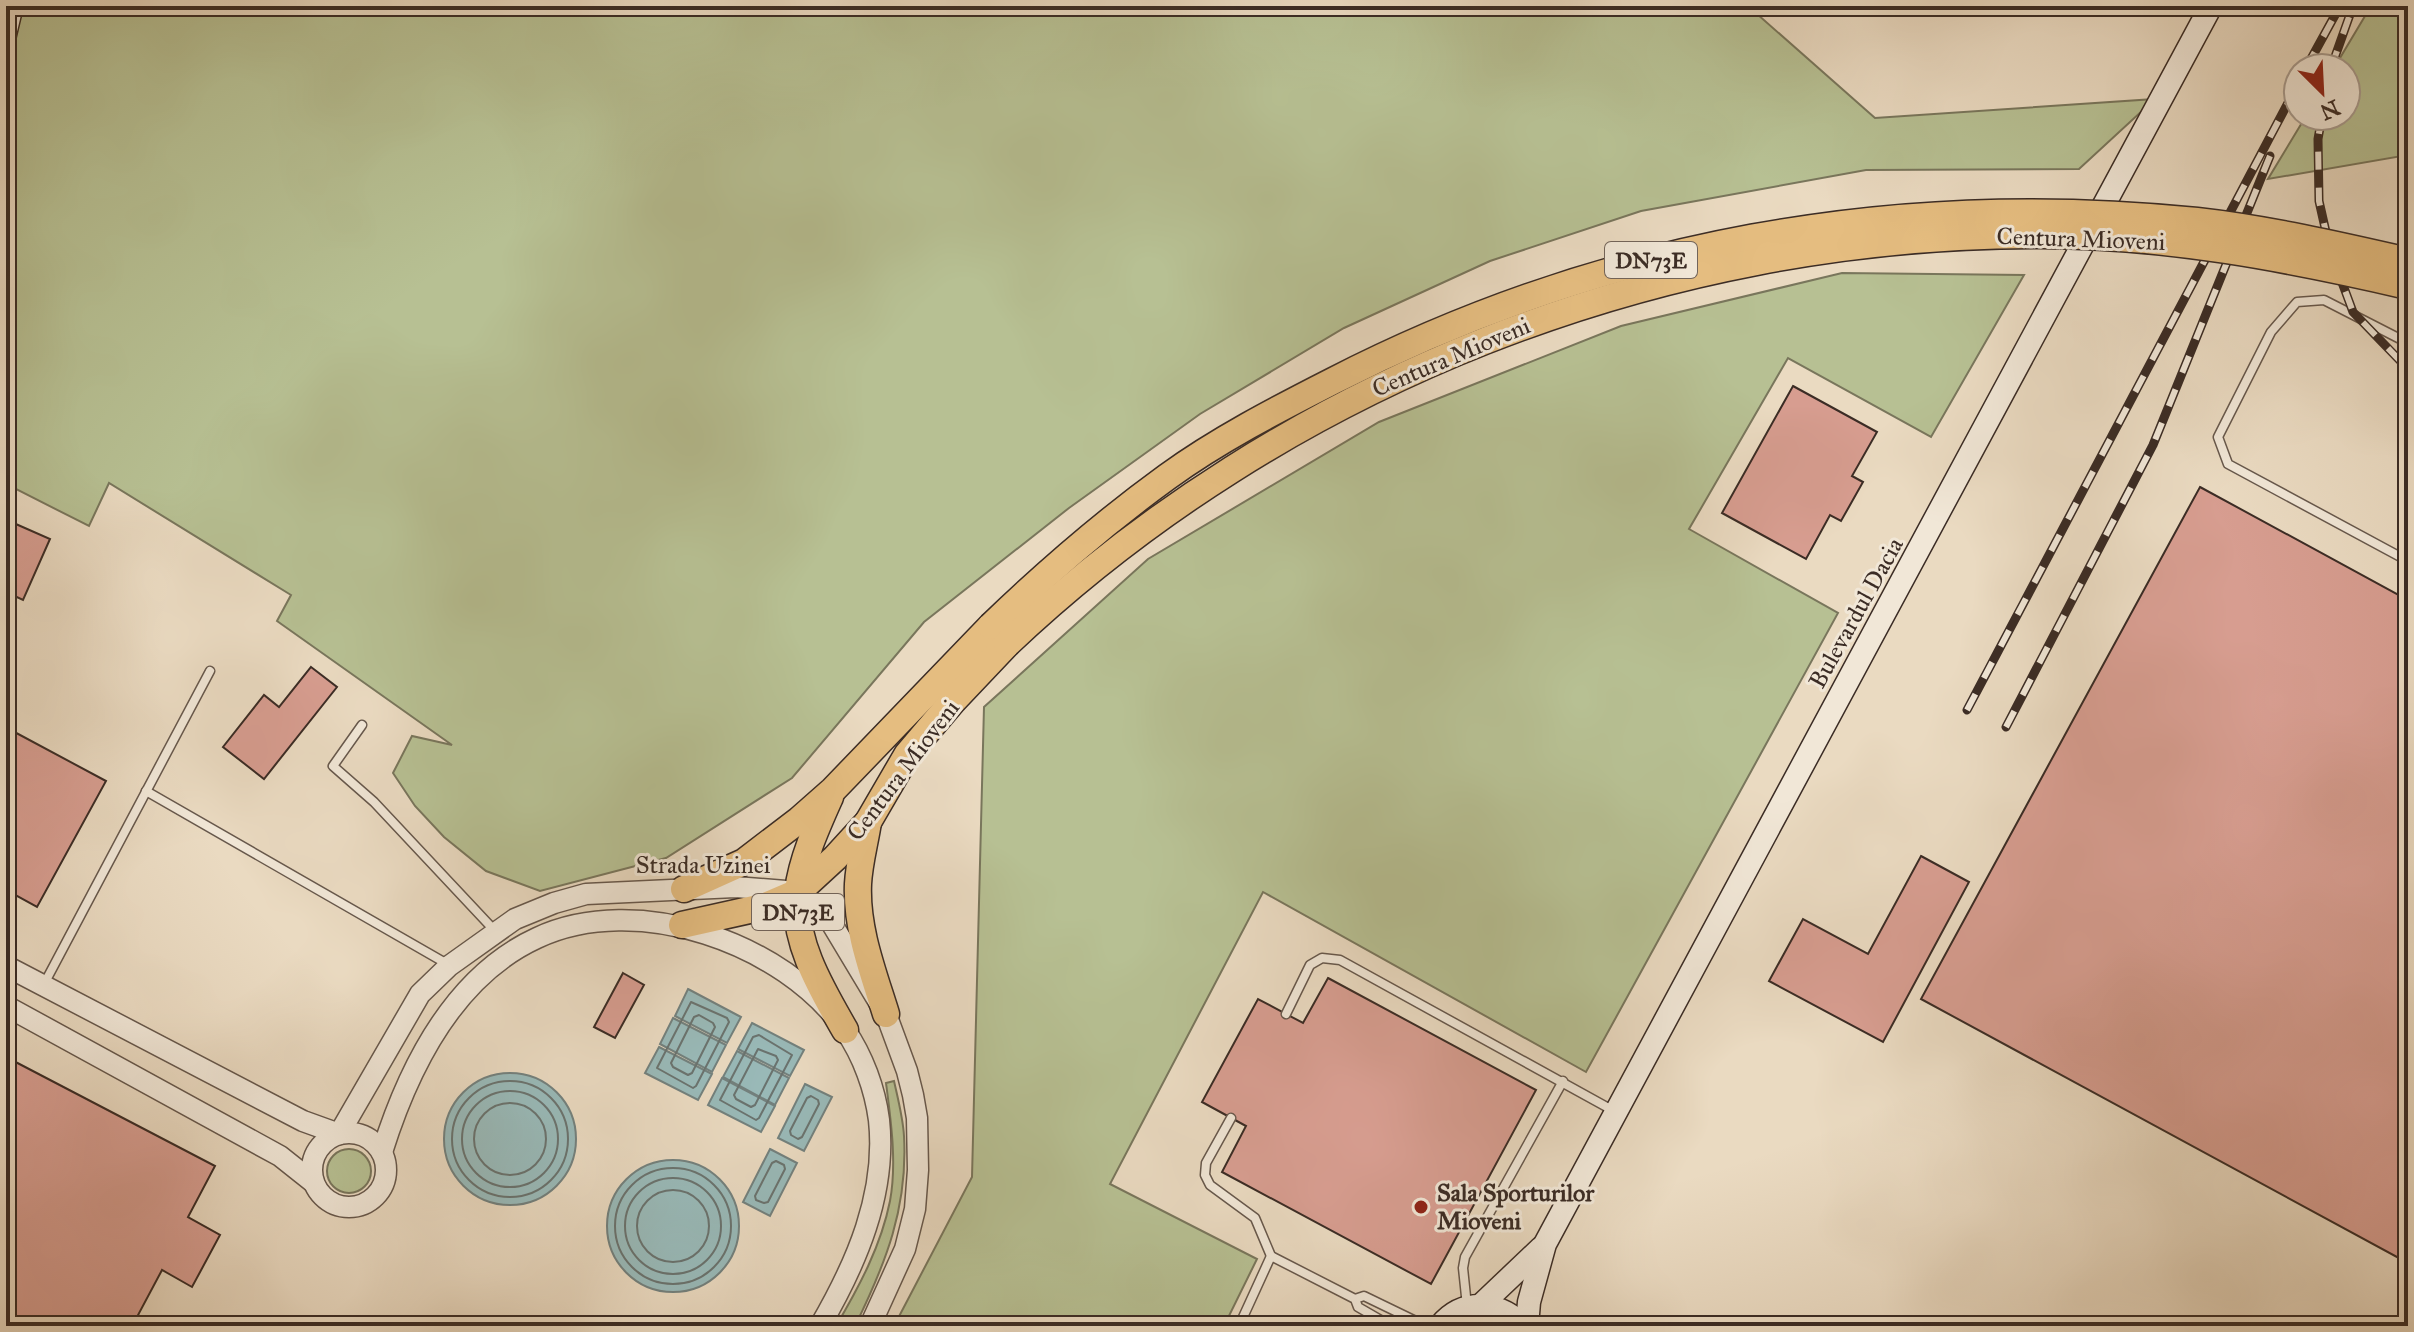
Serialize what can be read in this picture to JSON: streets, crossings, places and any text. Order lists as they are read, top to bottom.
{
  "streets": {
    "highway": ["Centura Mioveni", "DN73E"],
    "main road": ["Bulevardul Dacia"],
    "street": ["Strada Uzinei"]
  },
  "crossings": [
    ["Centura Mioveni", "DN73E"],
    ["Centura Mioveni", "Strada Uzinei"],
    ["DN73E", "Strada Uzinei"]
  ],
  "places": ["Sala Sporturilor Mioveni"],
  "north": "bottom right"
}
